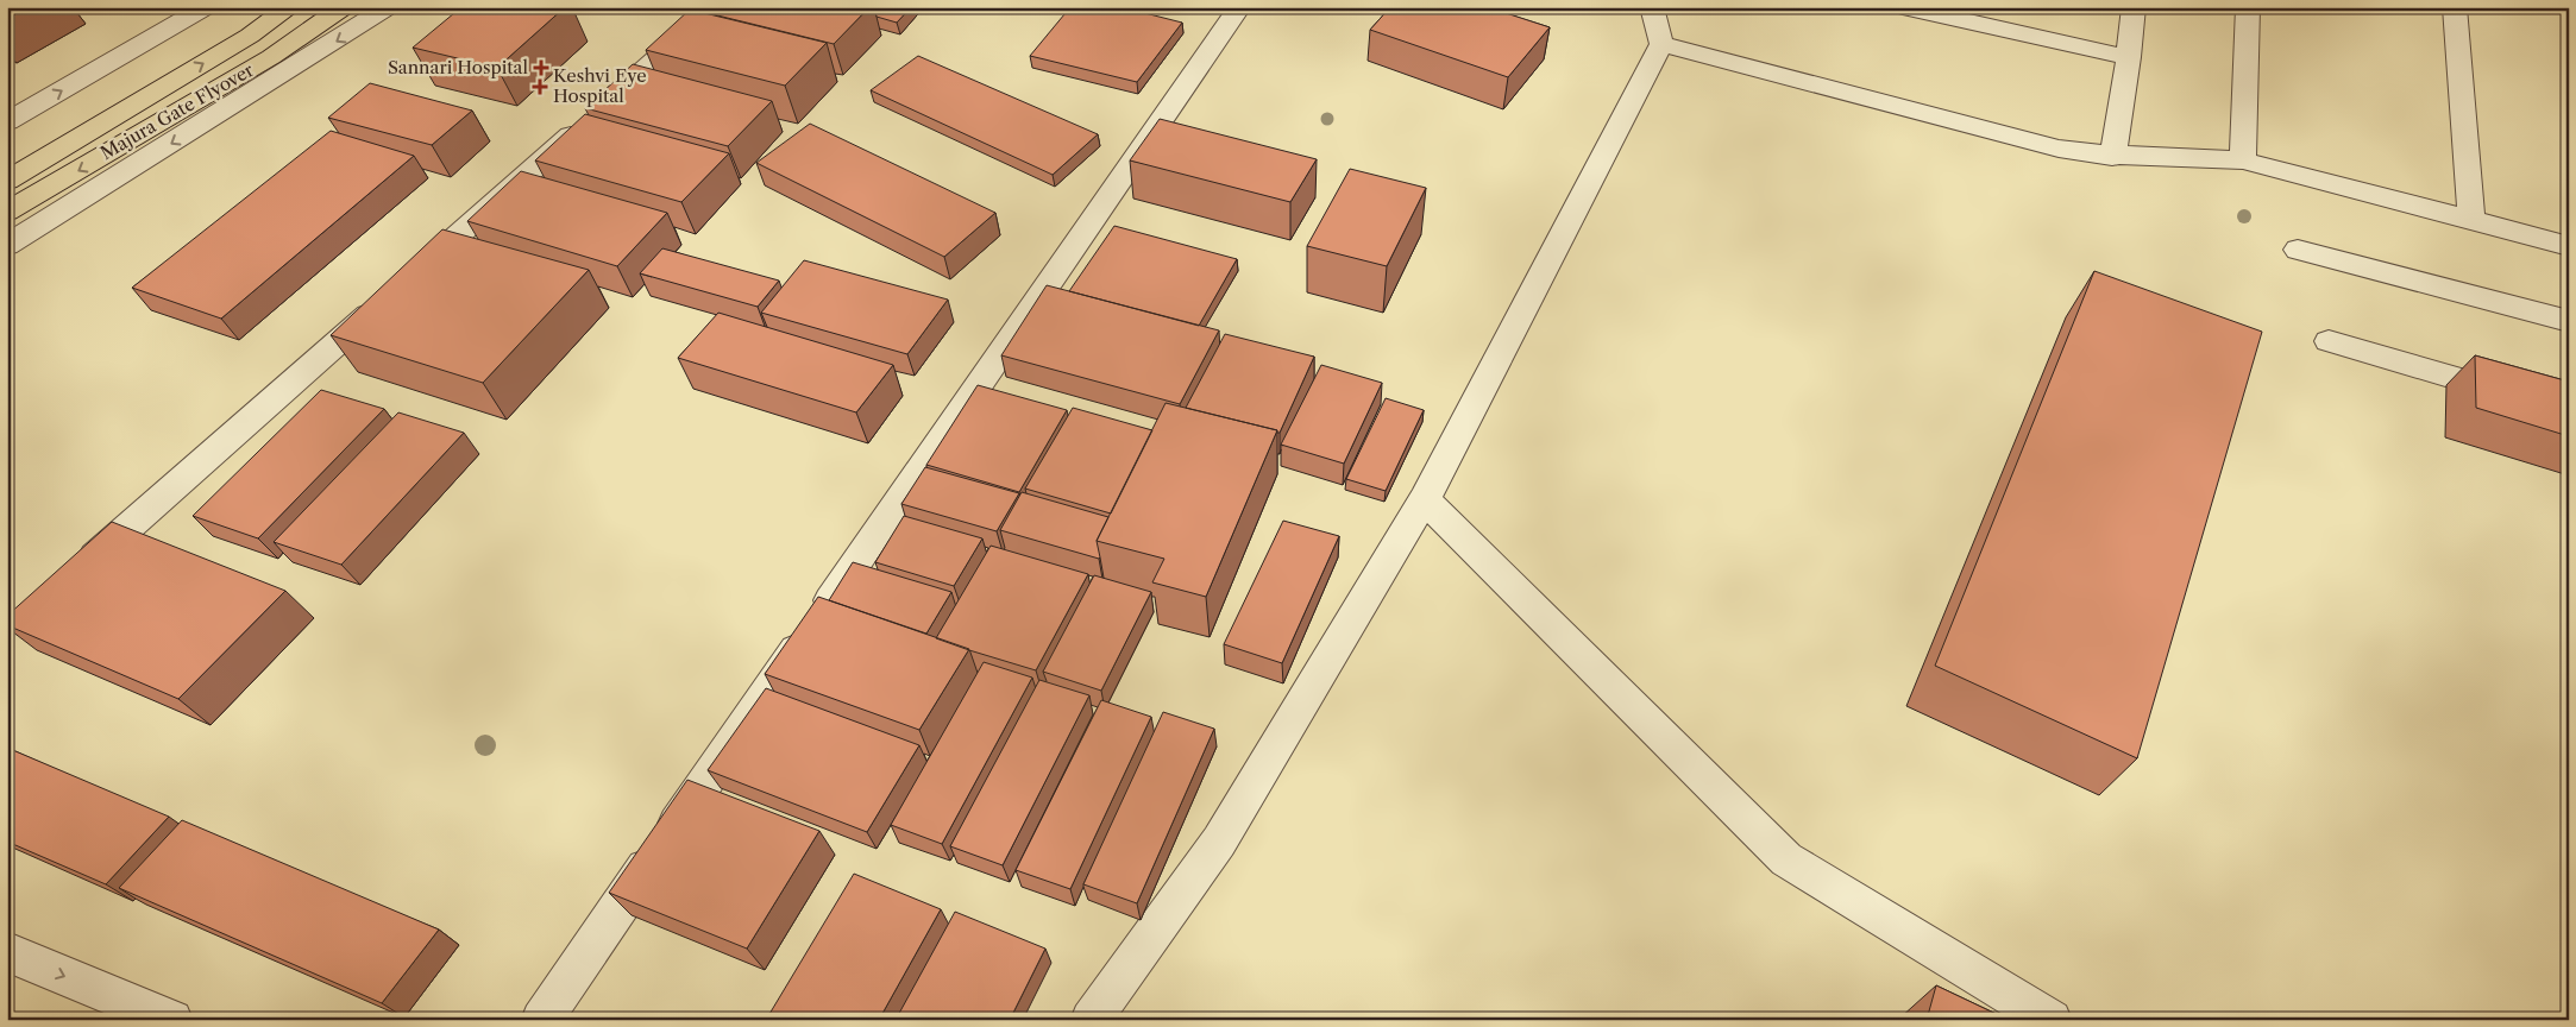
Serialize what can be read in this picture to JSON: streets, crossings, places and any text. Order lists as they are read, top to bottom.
{
  "streets": {
    "highway": ["Majura Gate Flyover"]
  },
  "places": {
    "health": ["Sannari Hospital", "Keshvi Eye Hospital"]
  }
}
